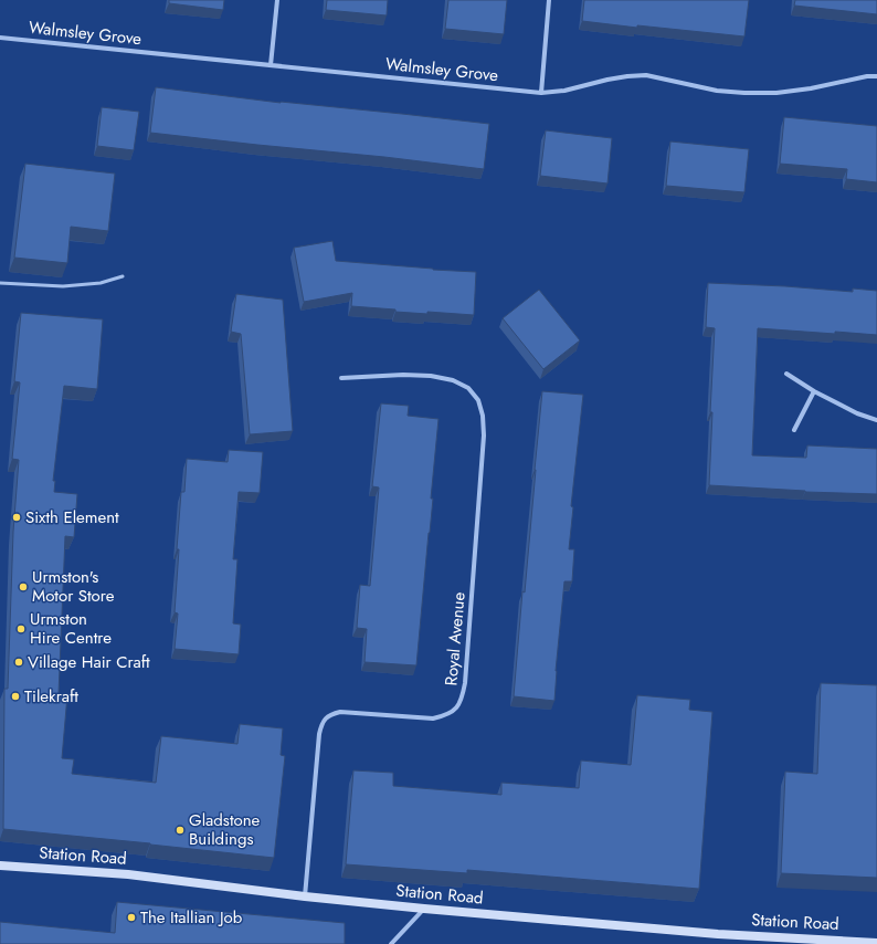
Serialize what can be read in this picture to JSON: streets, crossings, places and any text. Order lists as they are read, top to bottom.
{
  "streets": {
    "main road": ["Station Road"],
    "street": ["Walmsley Grove", "Royal Avenue"]
  },
  "crossings": [
    ["Royal Avenue", "Station Road"]
  ],
  "places": [
    "Sixth Element",
    "Urmston's Motor Store",
    "Urmston Hire Centre",
    "Village Hair Craft",
    "Tilekraft",
    "Gladstone Buildings",
    "The Itallian Job"
  ]
}
